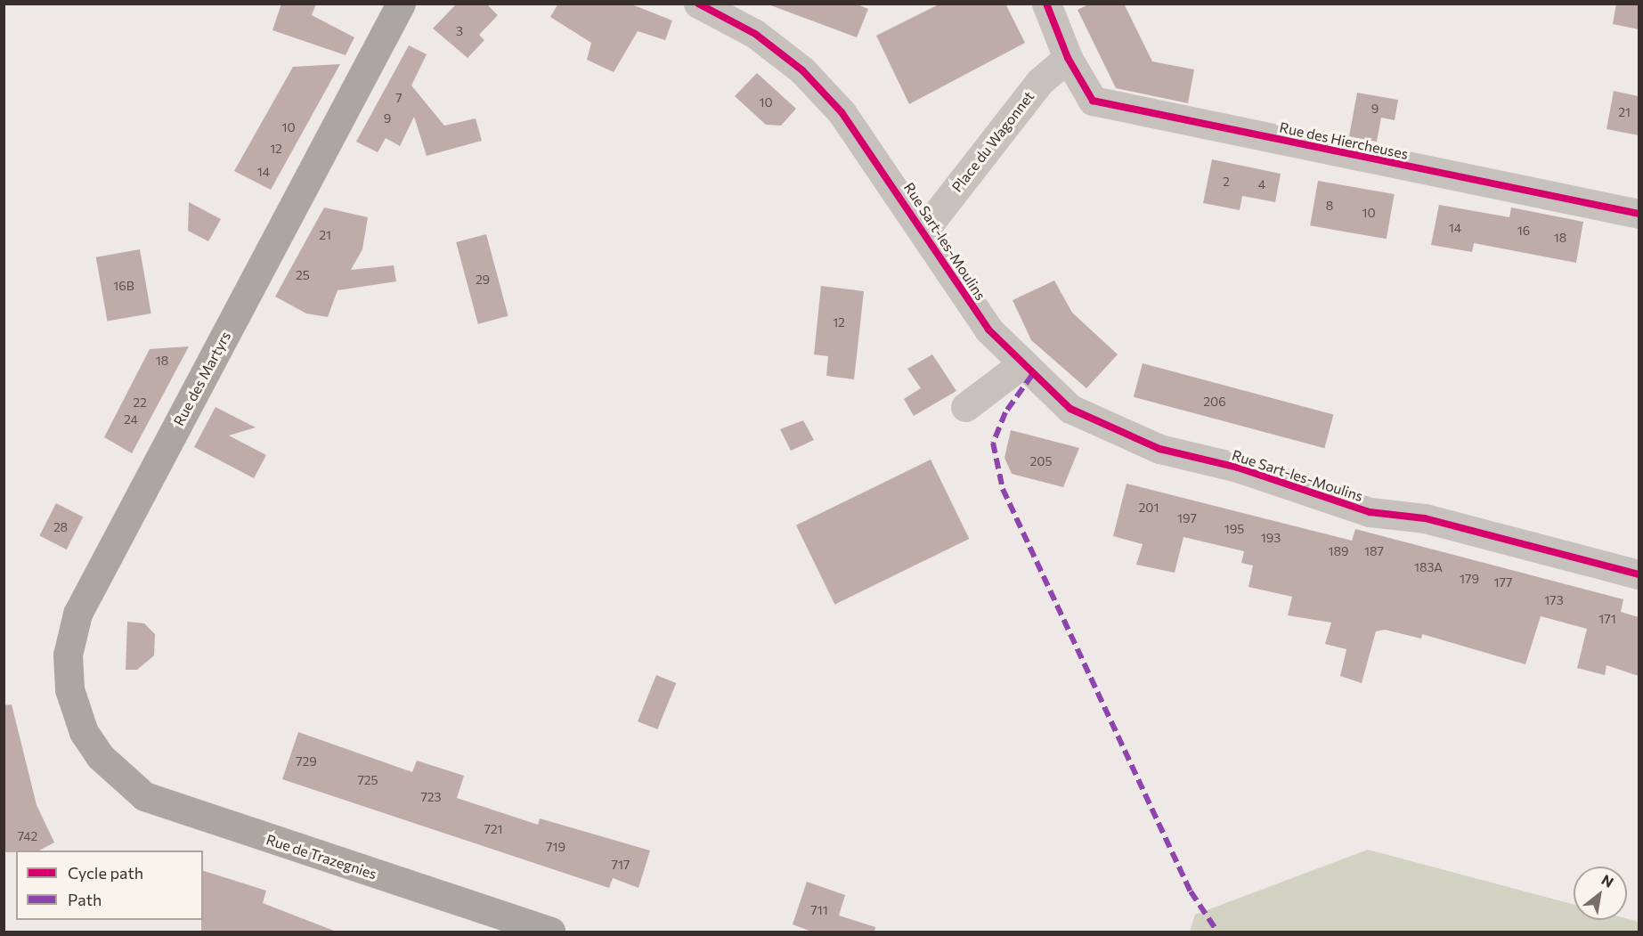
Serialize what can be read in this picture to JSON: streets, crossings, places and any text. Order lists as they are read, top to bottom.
{
  "streets": {
    "main road": ["Rue des Martyrs", "Rue de Trazegnies"],
    "street": ["Rue des Hiercheuses", "Place du Wagonnet", "Rue Sart-les-Moulins"]
  },
  "crossings": [
    ["Rue des Hiercheuses", "Place du Wagonnet"],
    ["Place du Wagonnet", "Rue Sart-les-Moulins"],
    ["Rue des Martyrs", "Rue de Trazegnies"]
  ],
  "house_numbers": [
    "3",
    "7",
    "10",
    "9",
    "21",
    "9",
    "10",
    "12",
    "14",
    "2",
    "4",
    "8",
    "10",
    "14",
    "16",
    "21",
    "18",
    "25",
    "29",
    "16B",
    "12",
    "18",
    "206",
    "22",
    "24",
    "205",
    "201",
    "197",
    "28",
    "195",
    "193",
    "189",
    "187",
    "183A",
    "179",
    "177",
    "173",
    "171",
    "729",
    "725",
    "723",
    "721",
    "742",
    "719",
    "717",
    "711"
  ],
  "legend": ["Cycle path", "Path"],
  "north": "top right"
}
